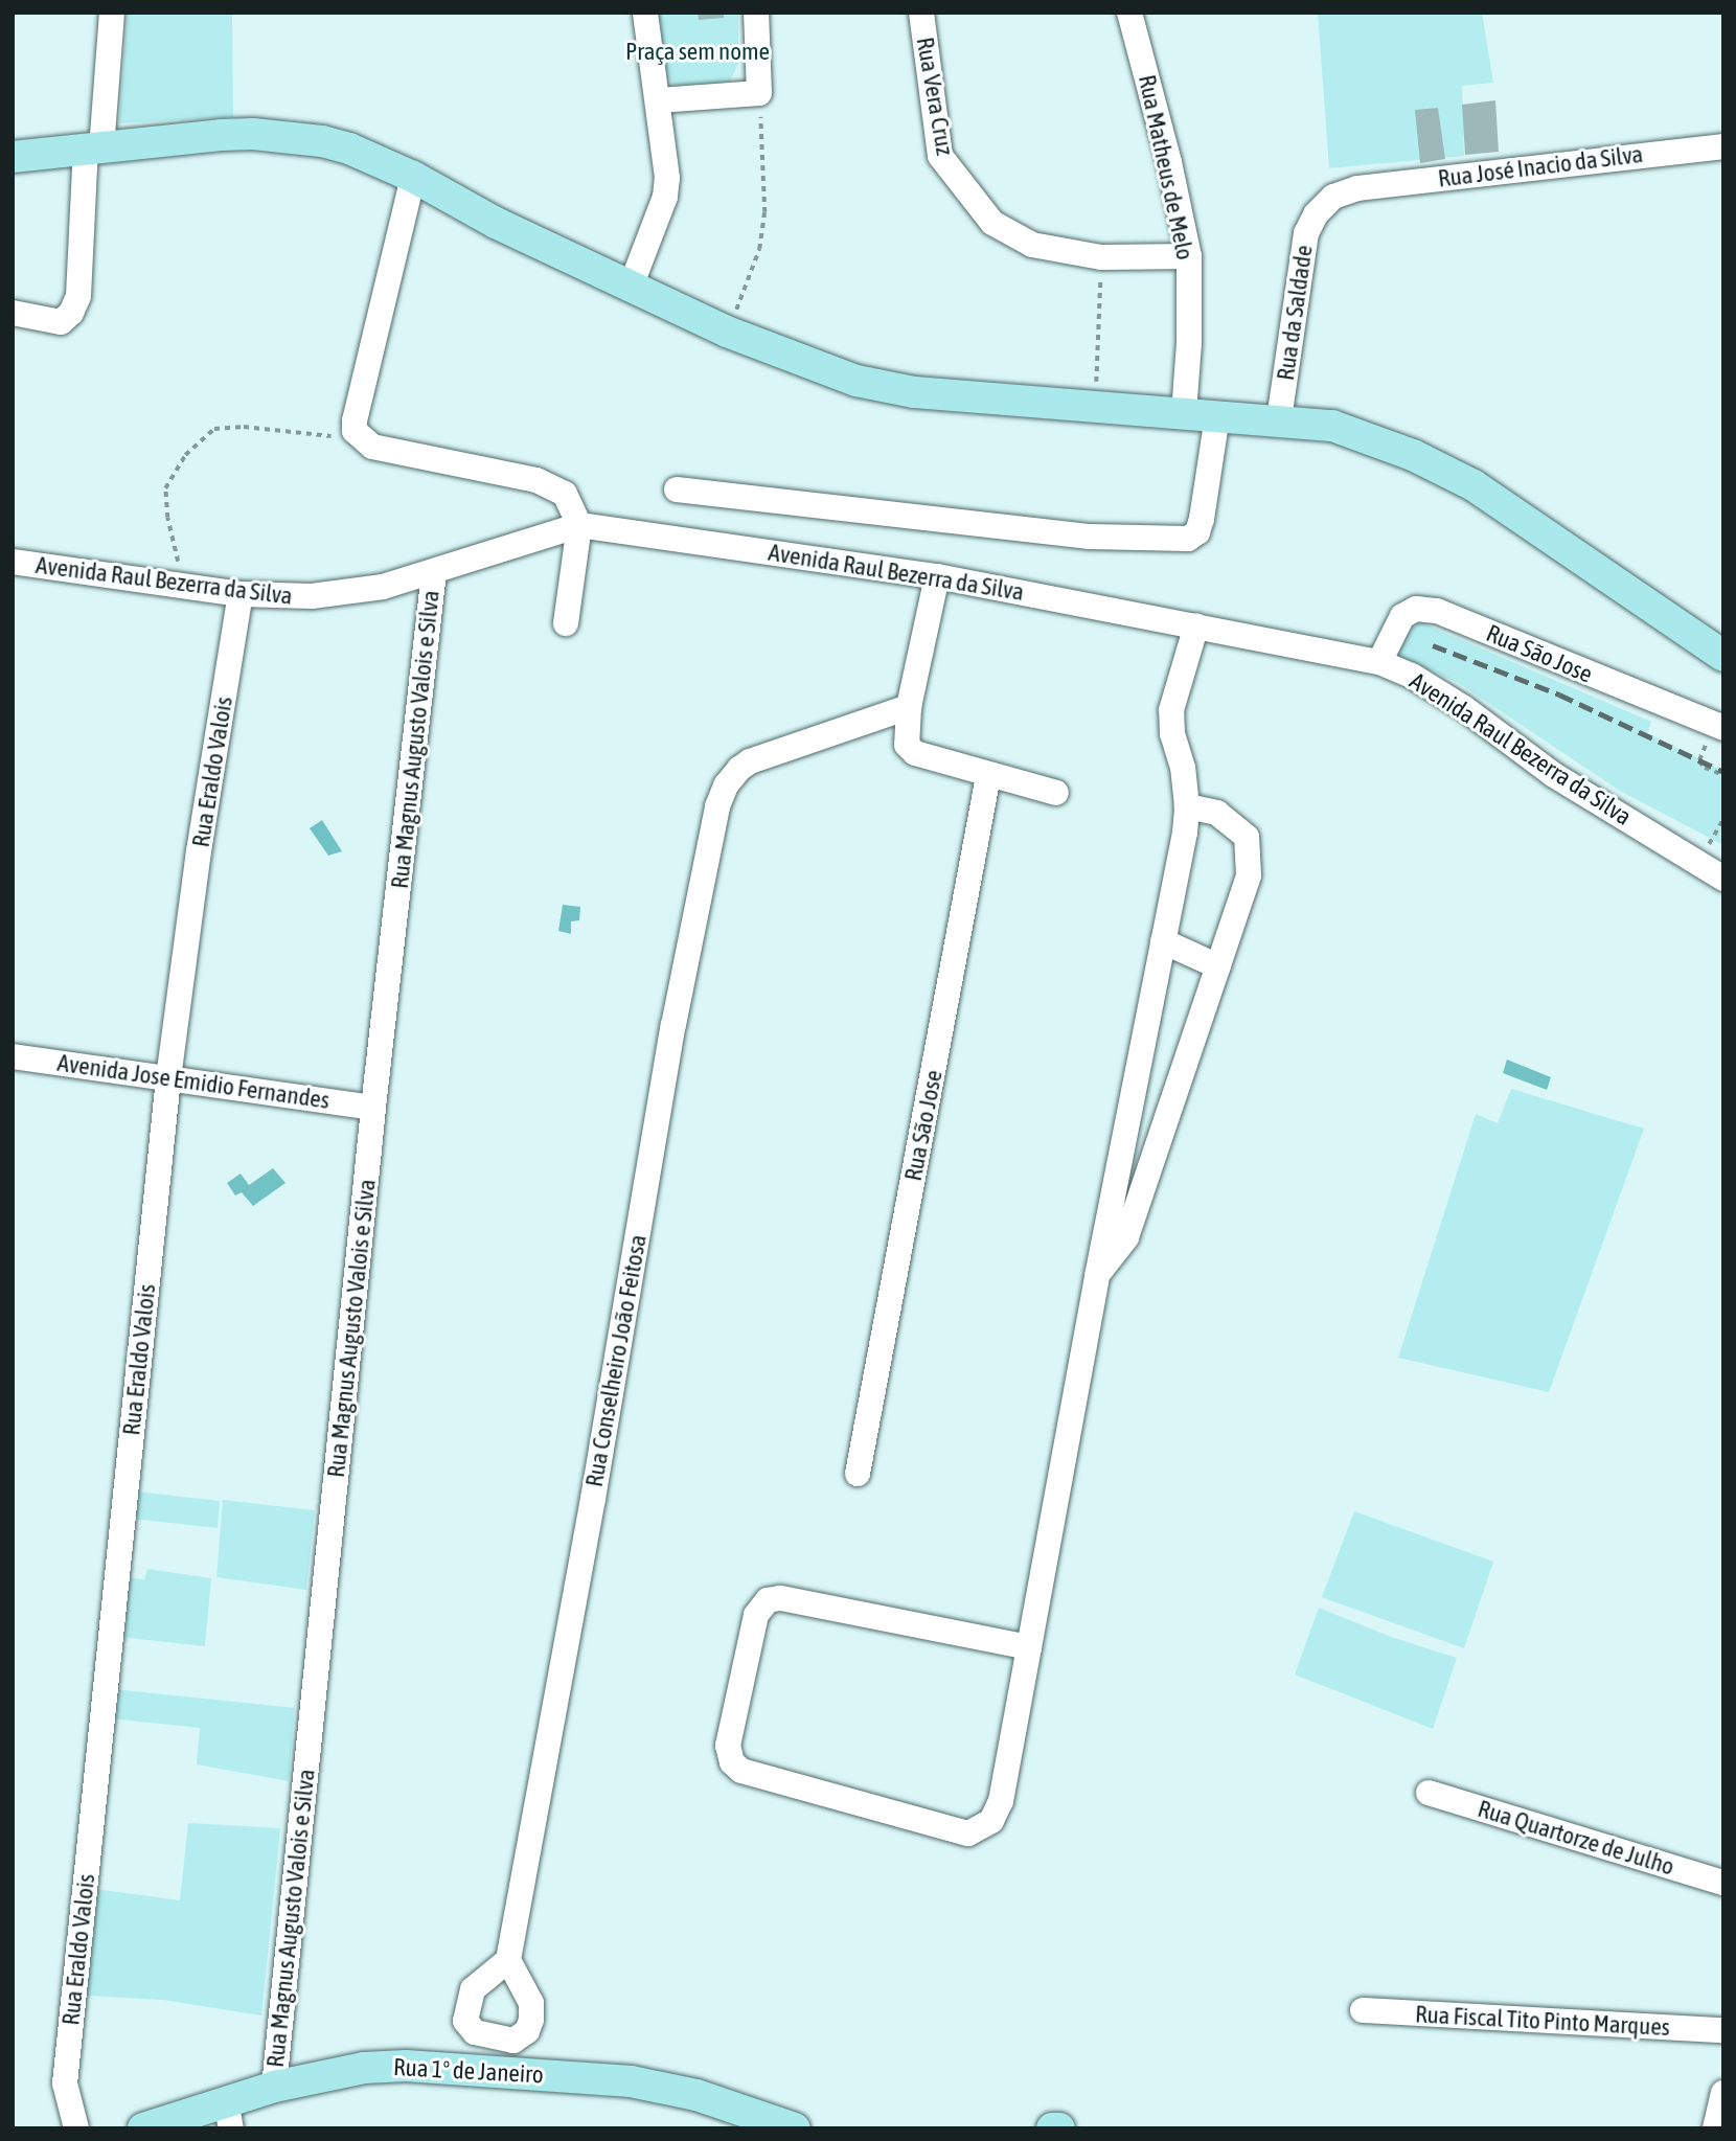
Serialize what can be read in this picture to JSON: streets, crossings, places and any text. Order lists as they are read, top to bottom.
{
  "streets": {
    "main road": ["Rua 1º de Janeiro"],
    "street": [
      "Rua Vera Cruz",
      "Rua José Inacio da Silva",
      "Rua Matheus de Melo",
      "Rua da Saldade",
      "Avenida Raul Bezerra da Silva",
      "Rua São Jose",
      "Rua Magnus Augusto Valois e Silva",
      "Rua Eraldo Valois",
      "Avenida Jose Emidio Fernandes",
      "Rua Conselheiro João Feitosa",
      "Rua Quartorze de Julho",
      "Rua Fiscal Tito Pinto Marques"
    ]
  },
  "crossings": [
    ["Rua Vera Cruz", "Rua Matheus de Melo"],
    ["Rua José Inacio da Silva", "Rua da Saldade"],
    ["Avenida Raul Bezerra da Silva", "Rua São Jose"],
    ["Avenida Raul Bezerra da Silva", "Rua Magnus Augusto Valois e Silva"],
    ["Avenida Raul Bezerra da Silva", "Rua Eraldo Valois"],
    ["Rua Magnus Augusto Valois e Silva", "Avenida Jose Emidio Fernandes"],
    ["Rua Magnus Augusto Valois e Silva", "Rua 1º de Janeiro"],
    ["Rua Eraldo Valois", "Avenida Jose Emidio Fernandes"]
  ],
  "parks": ["Praça sem nome"]
}
